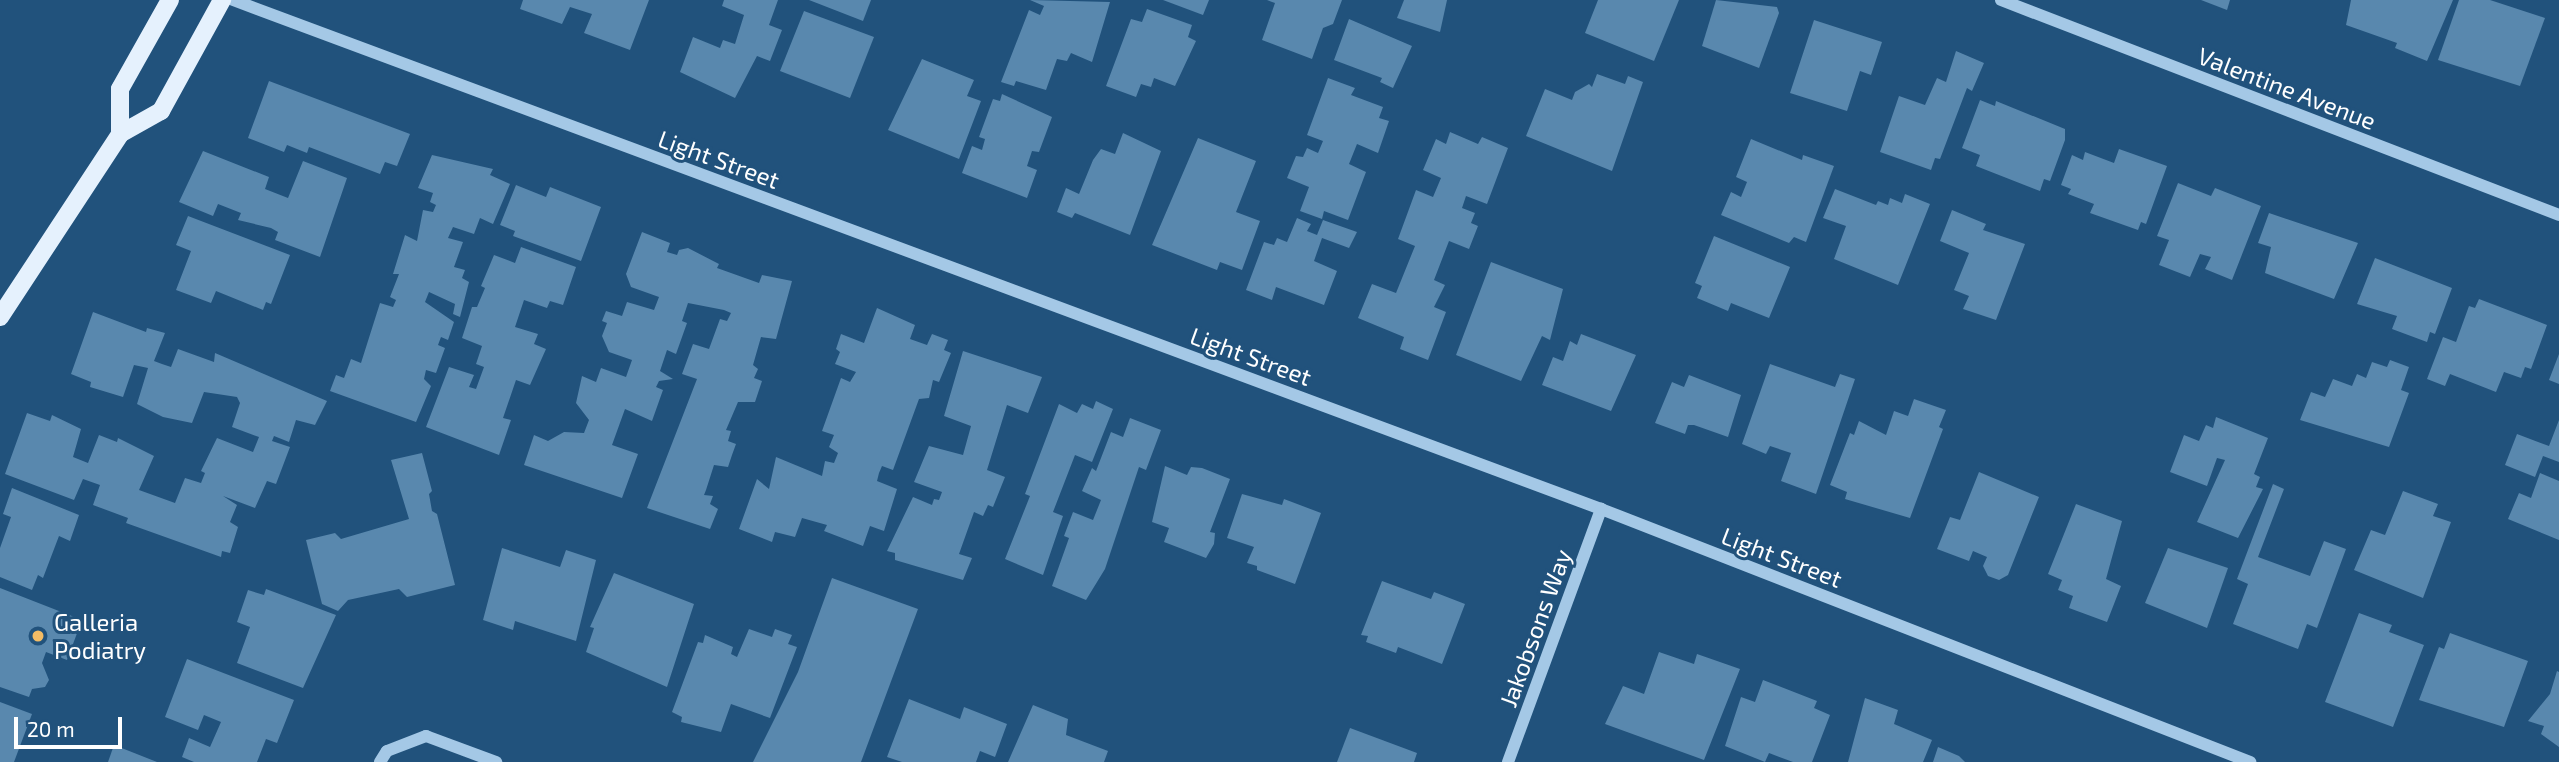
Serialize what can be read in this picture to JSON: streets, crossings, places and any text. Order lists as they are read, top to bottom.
{
  "streets": {
    "street": ["Valentine Avenue", "Light Street", "Jakobsons Way"]
  },
  "crossings": [
    ["Light Street", "Jakobsons Way"]
  ],
  "places": ["Galleria Podiatry"],
  "scale_bar": "20 m"
}
